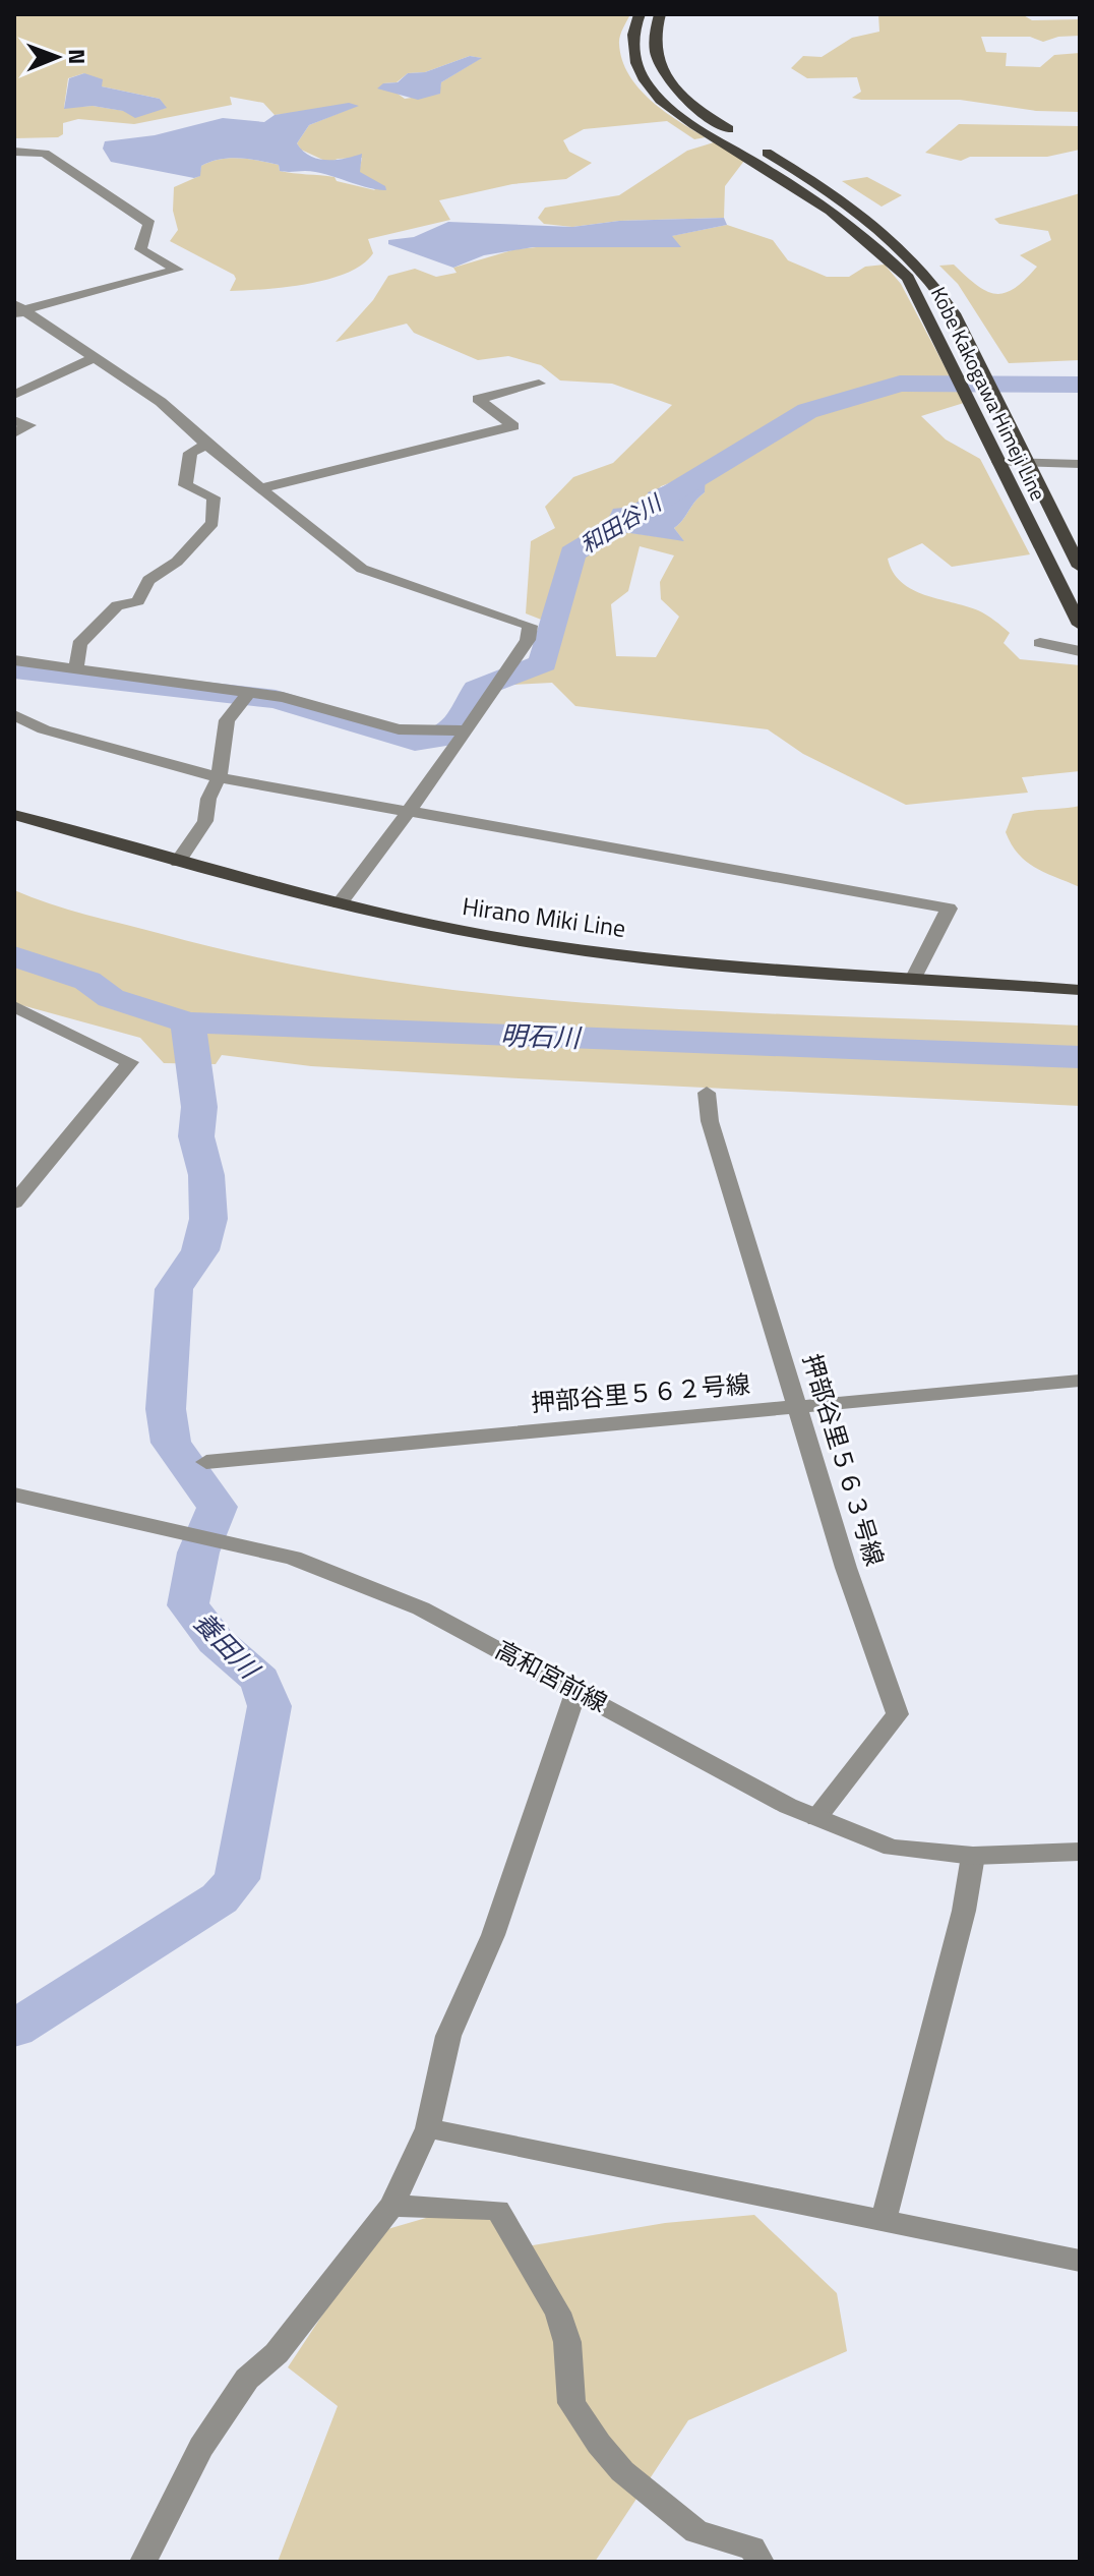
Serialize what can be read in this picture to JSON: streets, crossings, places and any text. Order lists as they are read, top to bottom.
{
  "streets": {
    "main road": ["Kobe Kakogawa Himeji Line", "Hirano Miki Line"],
    "street": ["押部谷里５６２号線", "押部谷里５６３号線", "高和宮前線"]
  },
  "crossings": [
    ["押部谷里５６２号線", "押部谷里５６３号線"],
    ["押部谷里５６３号線", "高和宮前線"]
  ],
  "water": ["和田谷川", "明石川", "養田川"],
  "north": "right"
}
